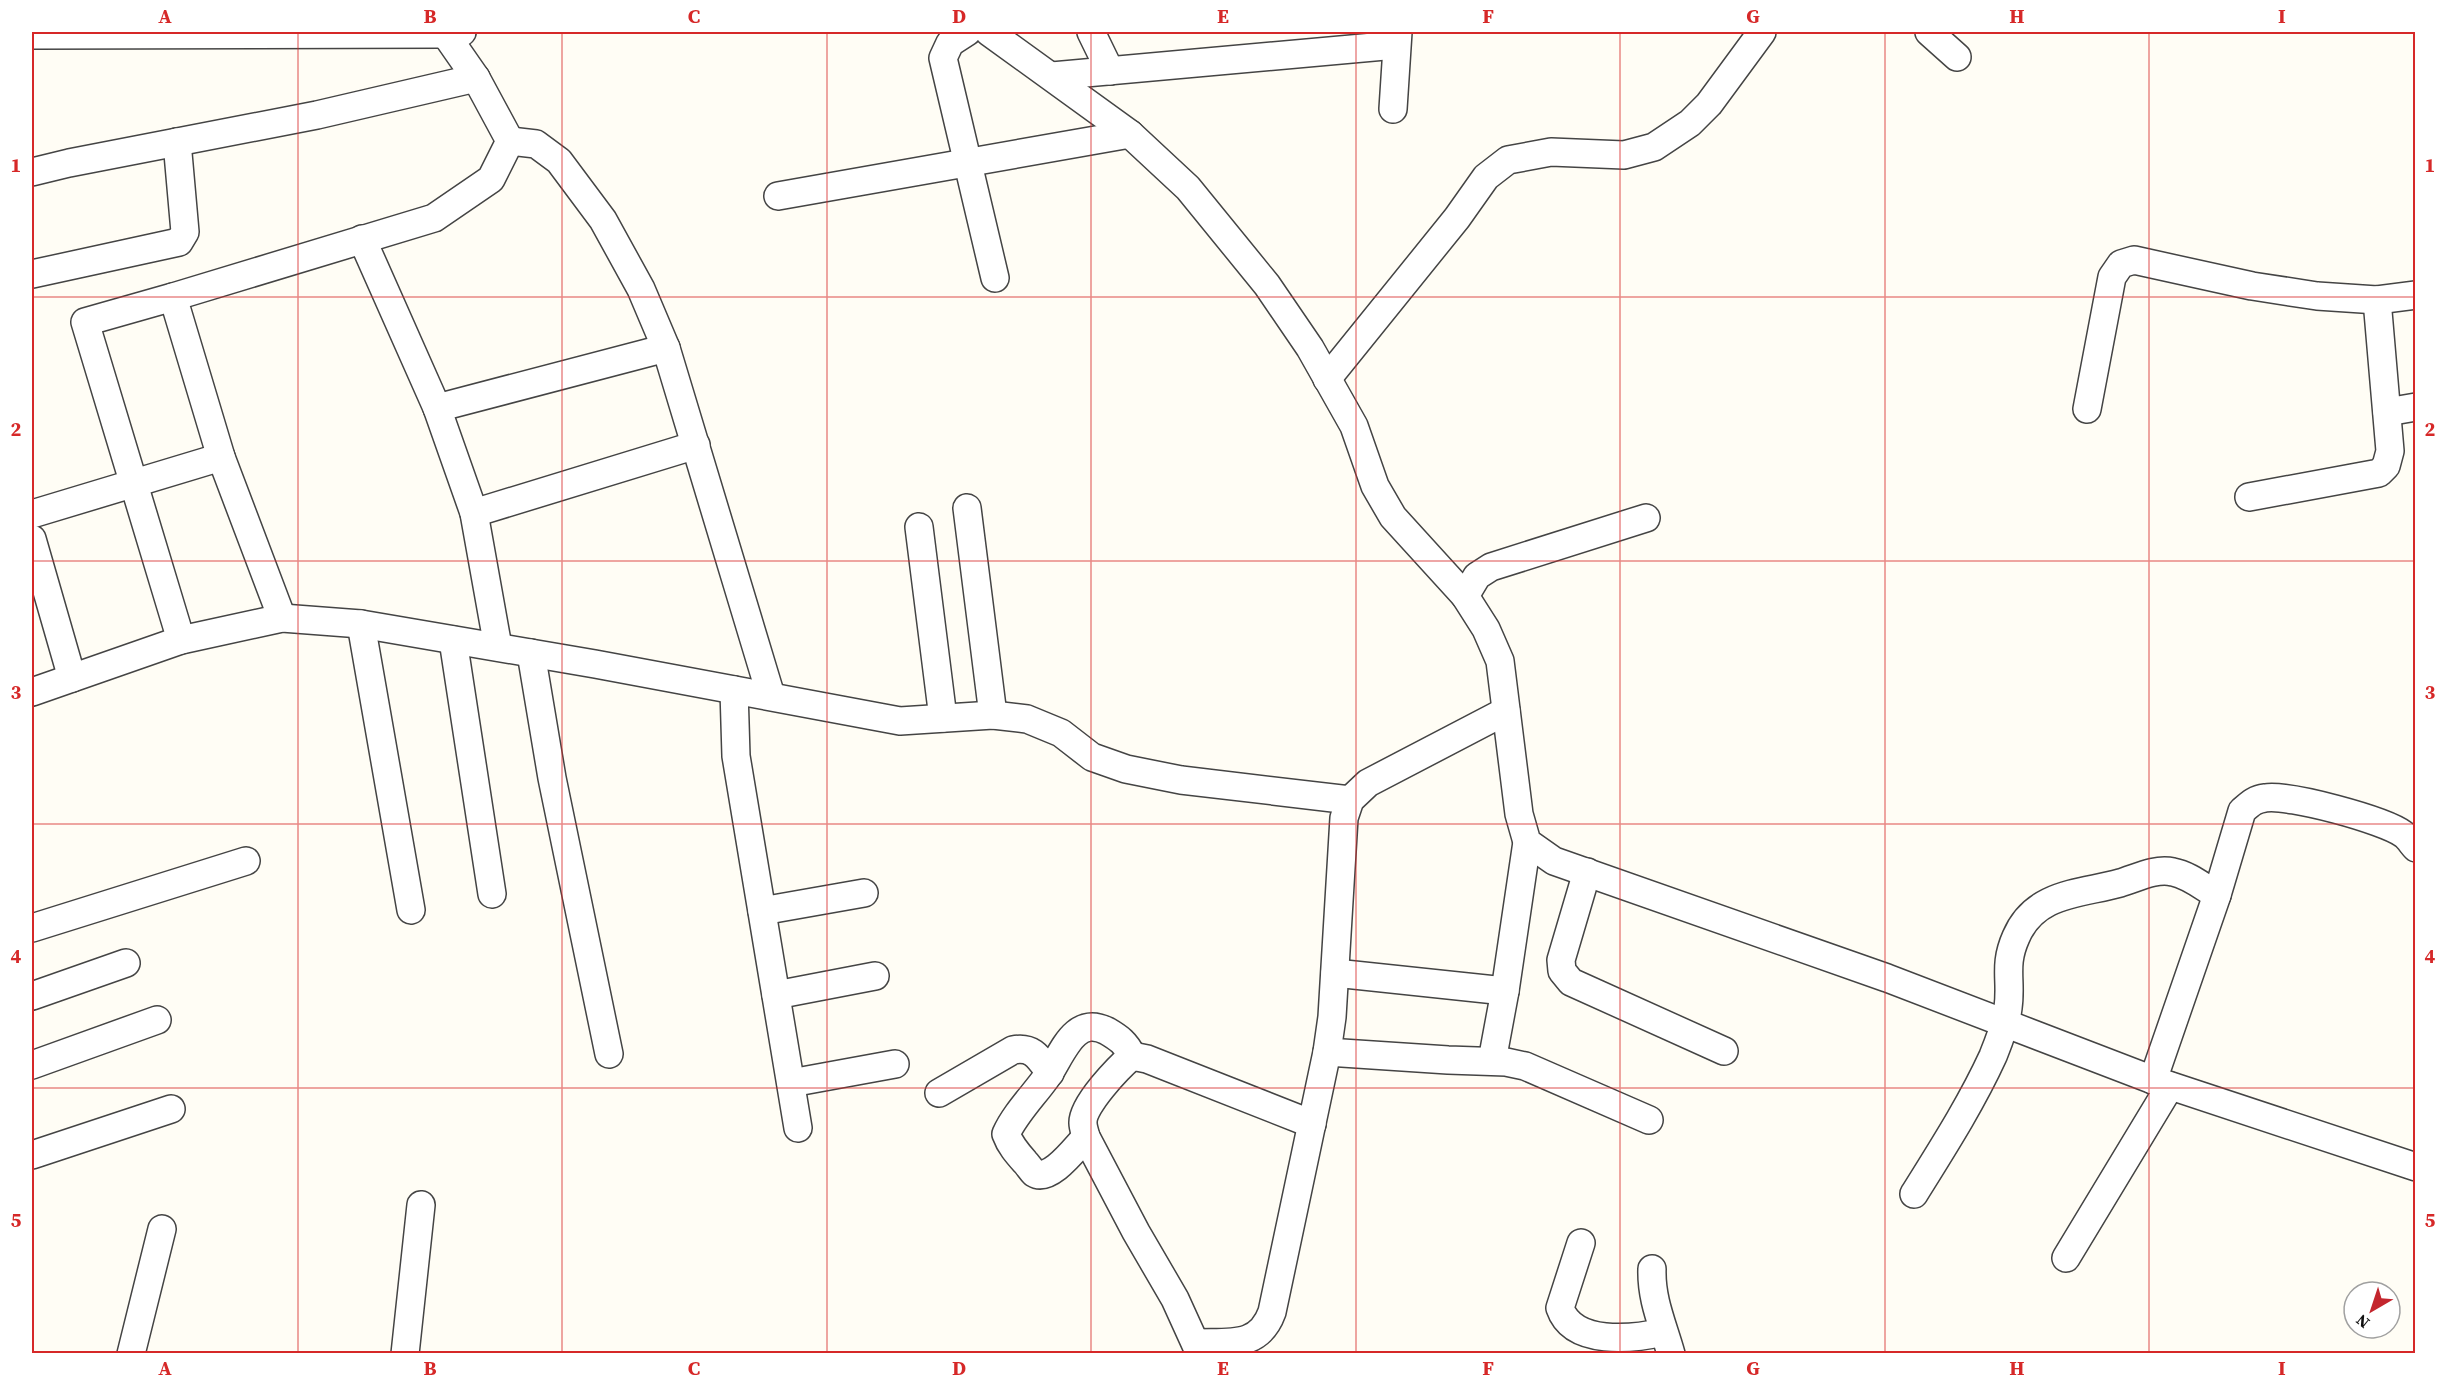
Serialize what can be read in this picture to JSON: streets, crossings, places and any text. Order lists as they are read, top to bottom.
{
  "north": "bottom left",
  "grid": {
    "columns": [
      "A",
      "B",
      "C",
      "D",
      "E",
      "F",
      "G",
      "H",
      "I"
    ],
    "rows": [
      "1",
      "2",
      "3",
      "4",
      "5"
    ]
  }
}
